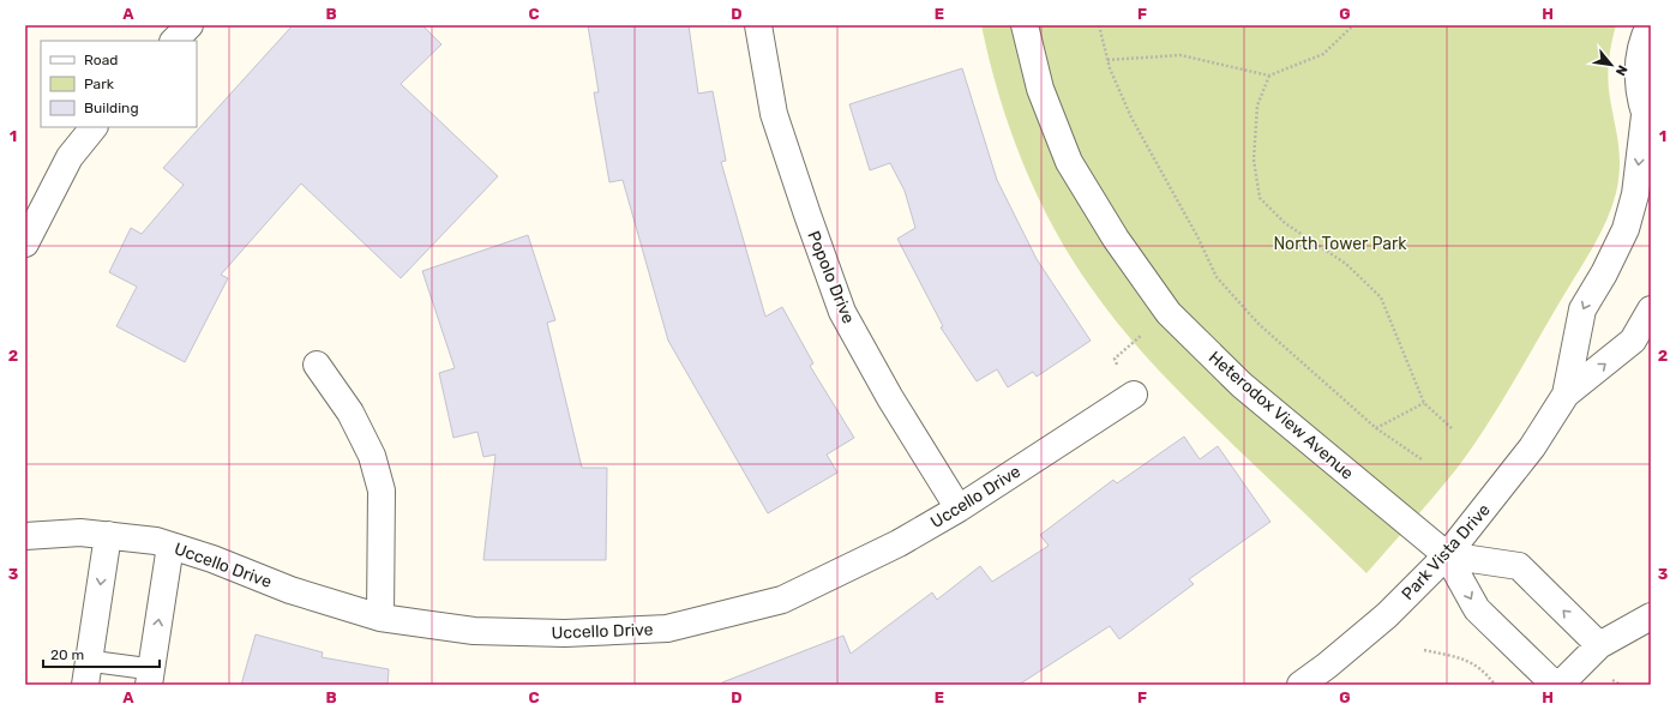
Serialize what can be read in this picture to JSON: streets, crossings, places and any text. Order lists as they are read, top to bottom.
{
  "streets": {
    "street": [
      "Popolo Drive",
      "Heterodox View Avenue",
      "Uccello Drive",
      "Park Vista Drive"
    ]
  },
  "crossings": [
    ["Popolo Drive", "Uccello Drive"],
    ["Heterodox View Avenue", "Park Vista Drive"]
  ],
  "parks": ["North Tower Park"],
  "legend": ["Road", "Park", "Building"],
  "scale_bar": "20 m",
  "north": "bottom right",
  "grid": {
    "columns": [
      "A",
      "B",
      "C",
      "D",
      "E",
      "F",
      "G",
      "H"
    ],
    "rows": ["1", "2", "3"]
  }
}
